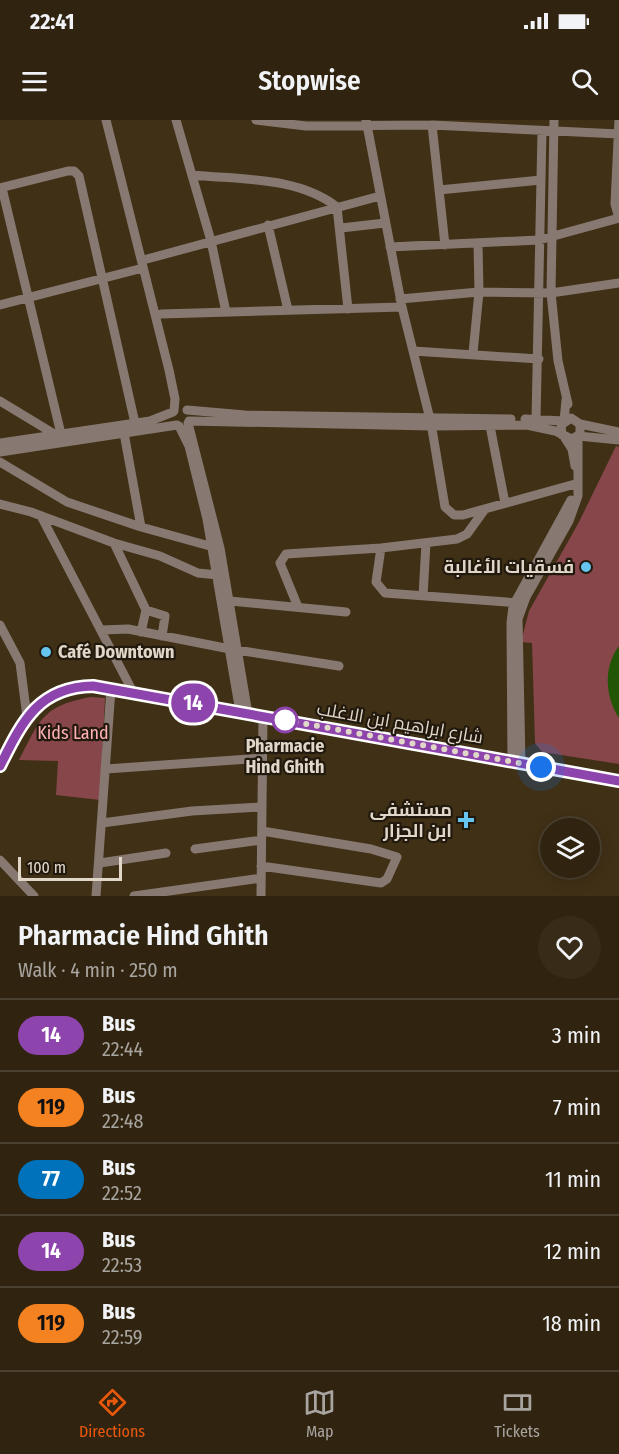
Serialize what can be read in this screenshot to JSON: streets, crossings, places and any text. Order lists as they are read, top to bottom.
{
  "streets": {
    "main road": ["شارع ابراهيم ابن الاغلب"]
  },
  "parks": ["Kids Land"],
  "places": {
    "other": ["فسقيات الأغالبة", "Café Downtown", "Pharmacie Hind Ghith"],
    "health": ["مستشفى ابن الجزار"]
  },
  "lines": ["bus line 14"],
  "scale_bar": "100 m",
  "page": {
    "status": "22:41",
    "header": "Stopwise",
    "on_map": "14",
    "scale": "100 m",
    "heading": ["Pharmacie Hind Ghith", "Walk · 4 min · 250 m"],
    "list": [
      {
        "mark": "14",
        "name": "Bus",
        "note": "22:44",
        "value": "3 min"
      },
      {
        "mark": "119",
        "name": "Bus",
        "note": "22:48",
        "value": "7 min"
      },
      {
        "mark": "77",
        "name": "Bus",
        "note": "22:52",
        "value": "11 min"
      },
      {
        "mark": "14",
        "name": "Bus",
        "note": "22:53",
        "value": "12 min"
      },
      {
        "mark": "119",
        "name": "Bus",
        "note": "22:59",
        "value": "18 min"
      }
    ],
    "tabs": ["Directions", "Map", "Tickets"]
  }
}
